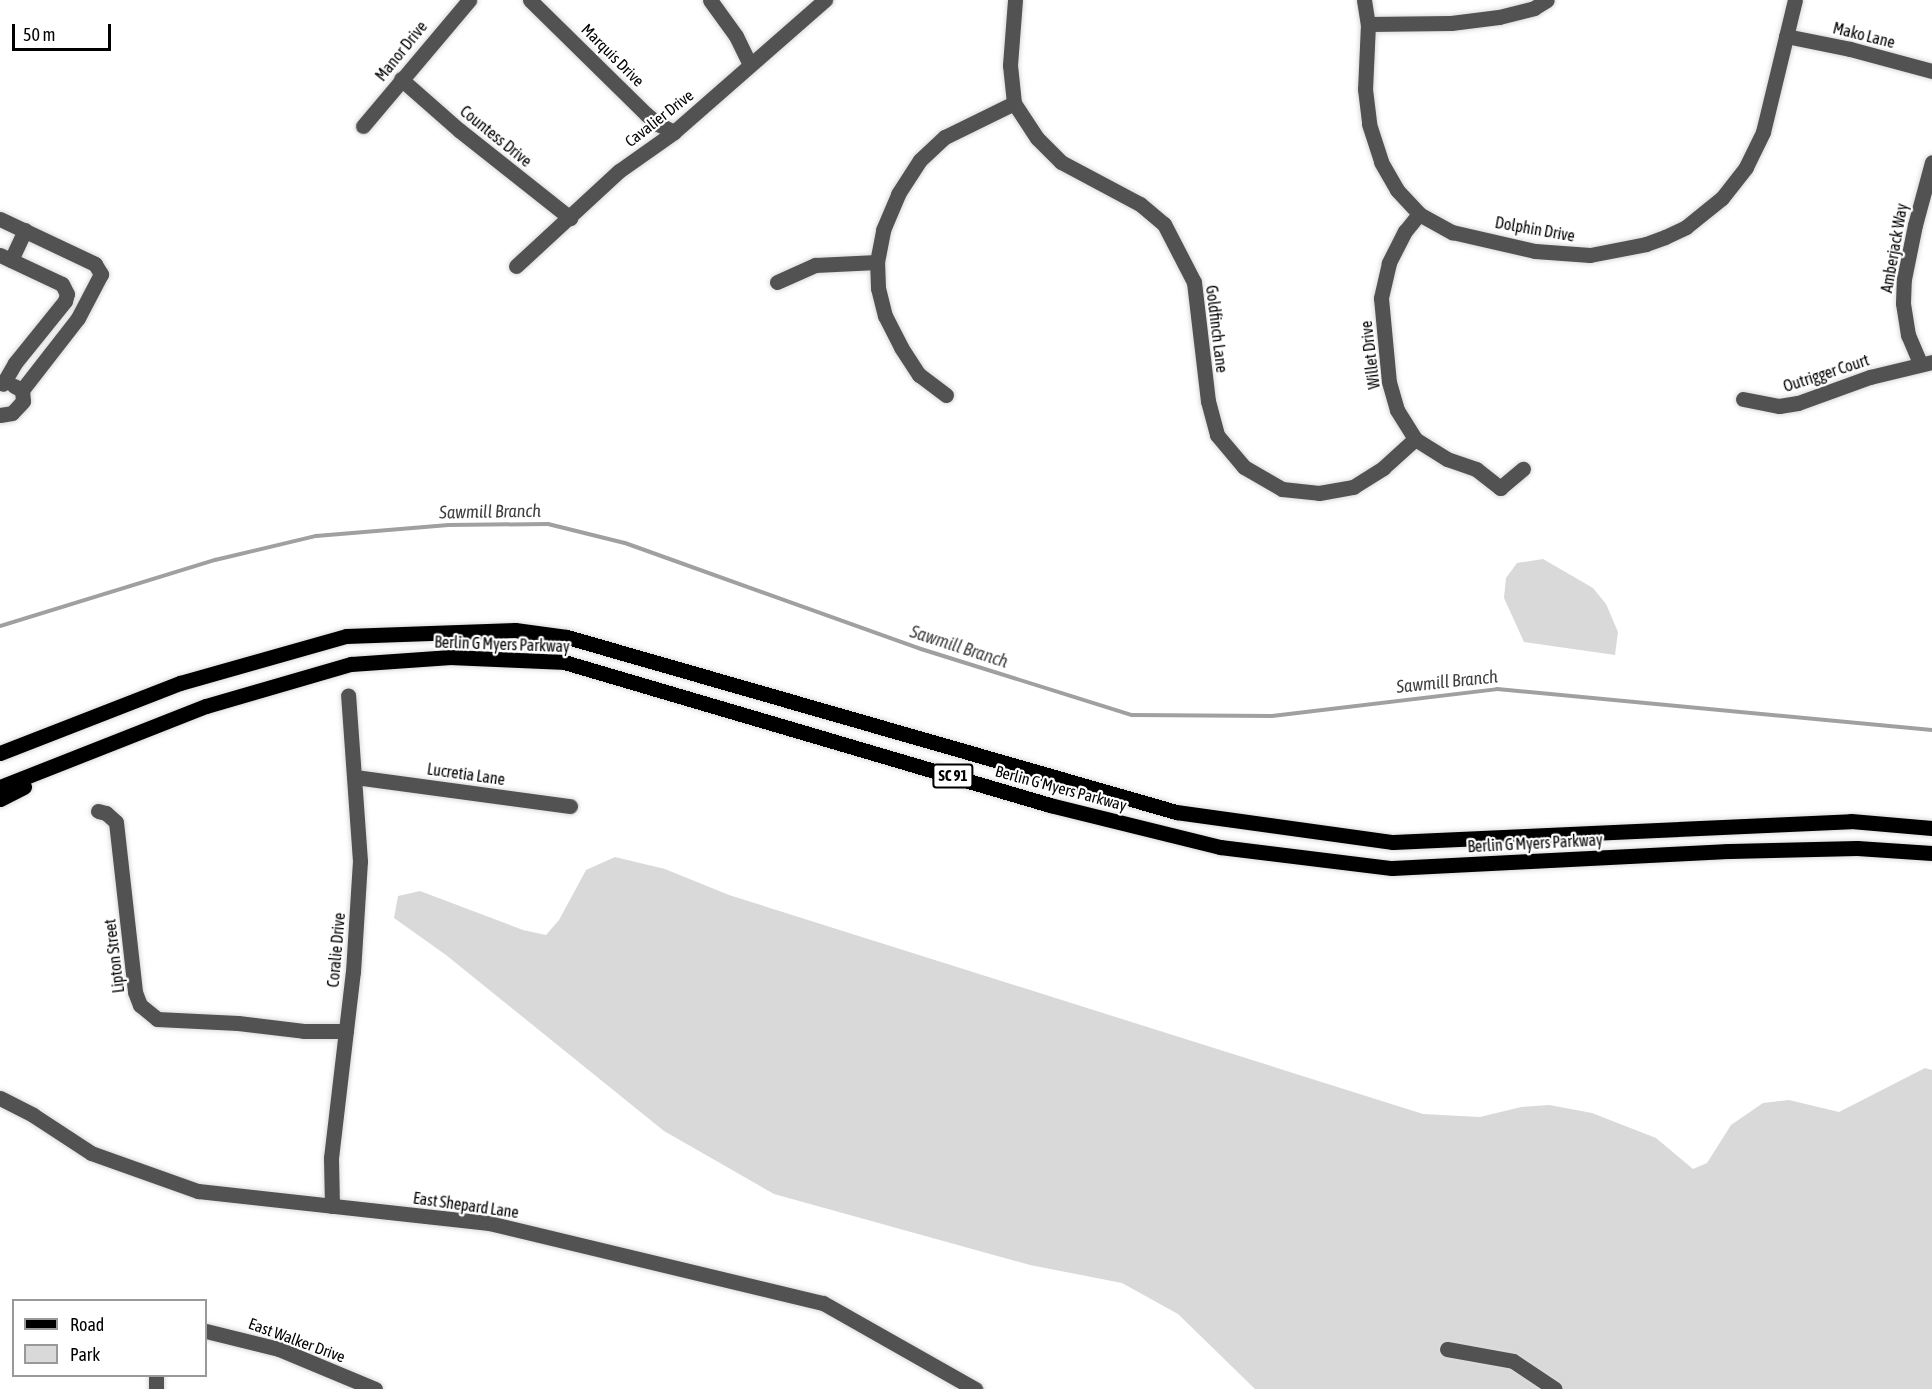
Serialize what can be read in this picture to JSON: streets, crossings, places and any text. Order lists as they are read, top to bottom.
{
  "streets": {
    "main road": ["Berlin G Myers Parkway", "SC 91"],
    "street": [
      "Mako Lane",
      "Manor Drive",
      "Marquis Drive",
      "Cavalier Drive",
      "Countess Drive",
      "Dolphin Drive",
      "Amberjack Way",
      "Goldfinch Lane",
      "Willet Drive",
      "Outrigger Court",
      "Lucretia Lane",
      "Coralie Drive",
      "Lipton Street",
      "East Shepard Lane",
      "East Walker Drive"
    ]
  },
  "crossings": [
    ["Mako Lane", "Dolphin Drive"],
    ["Manor Drive", "Countess Drive"],
    ["Marquis Drive", "Cavalier Drive"],
    ["Cavalier Drive", "Countess Drive"],
    ["Dolphin Drive", "Willet Drive"],
    ["Amberjack Way", "Outrigger Court"],
    ["Goldfinch Lane", "Willet Drive"],
    ["Lucretia Lane", "Coralie Drive"],
    ["Coralie Drive", "Lipton Street"],
    ["Coralie Drive", "East Shepard Lane"]
  ],
  "water": ["Sawmill Branch"],
  "legend": ["Road", "Park"],
  "scale_bar": "50 m"
}
